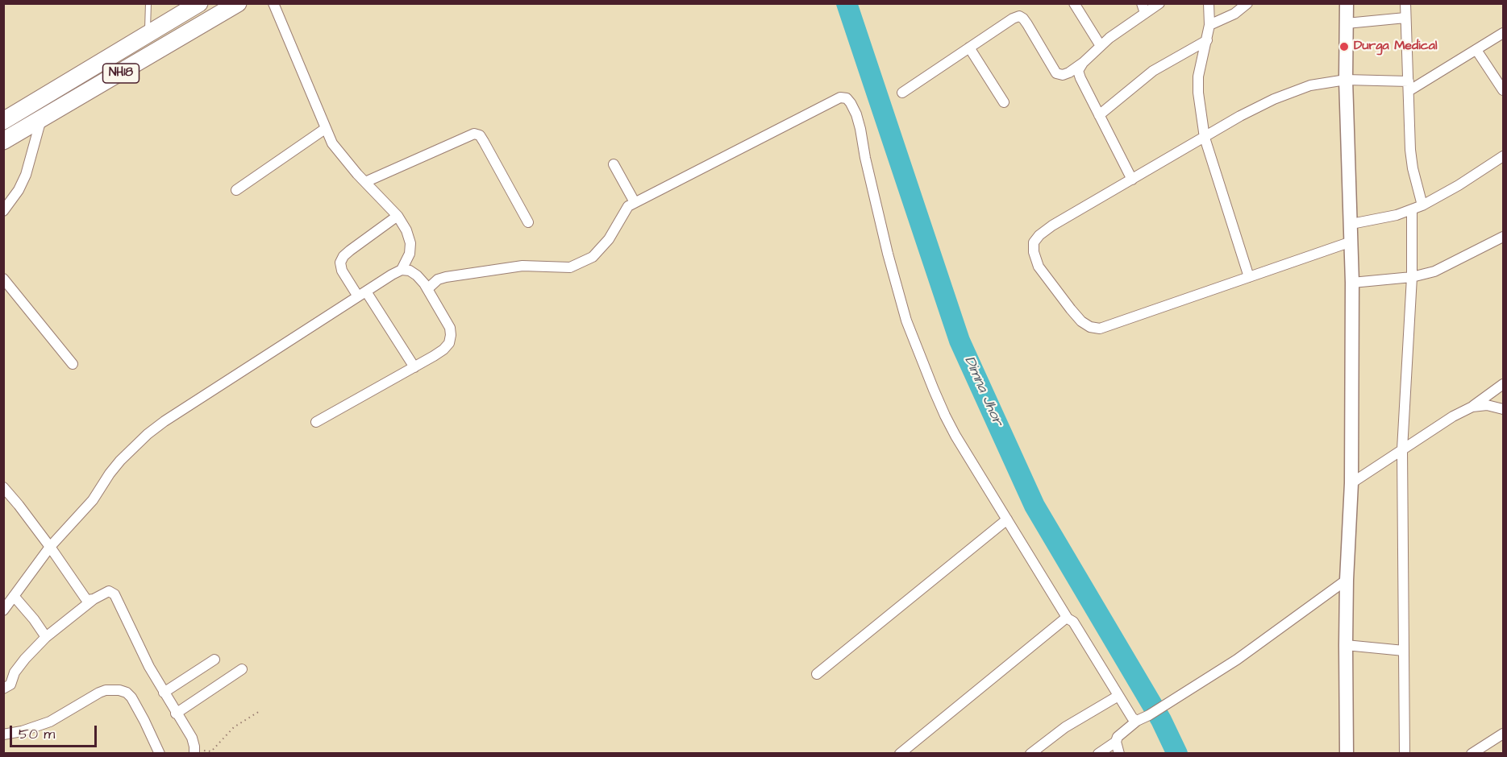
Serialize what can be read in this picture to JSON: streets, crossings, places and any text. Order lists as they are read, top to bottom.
{
  "streets": {
    "highway": ["NH18"]
  },
  "water": ["Dimna Jhor"],
  "places": ["Durga Medical"],
  "scale_bar": "50 m"
}
